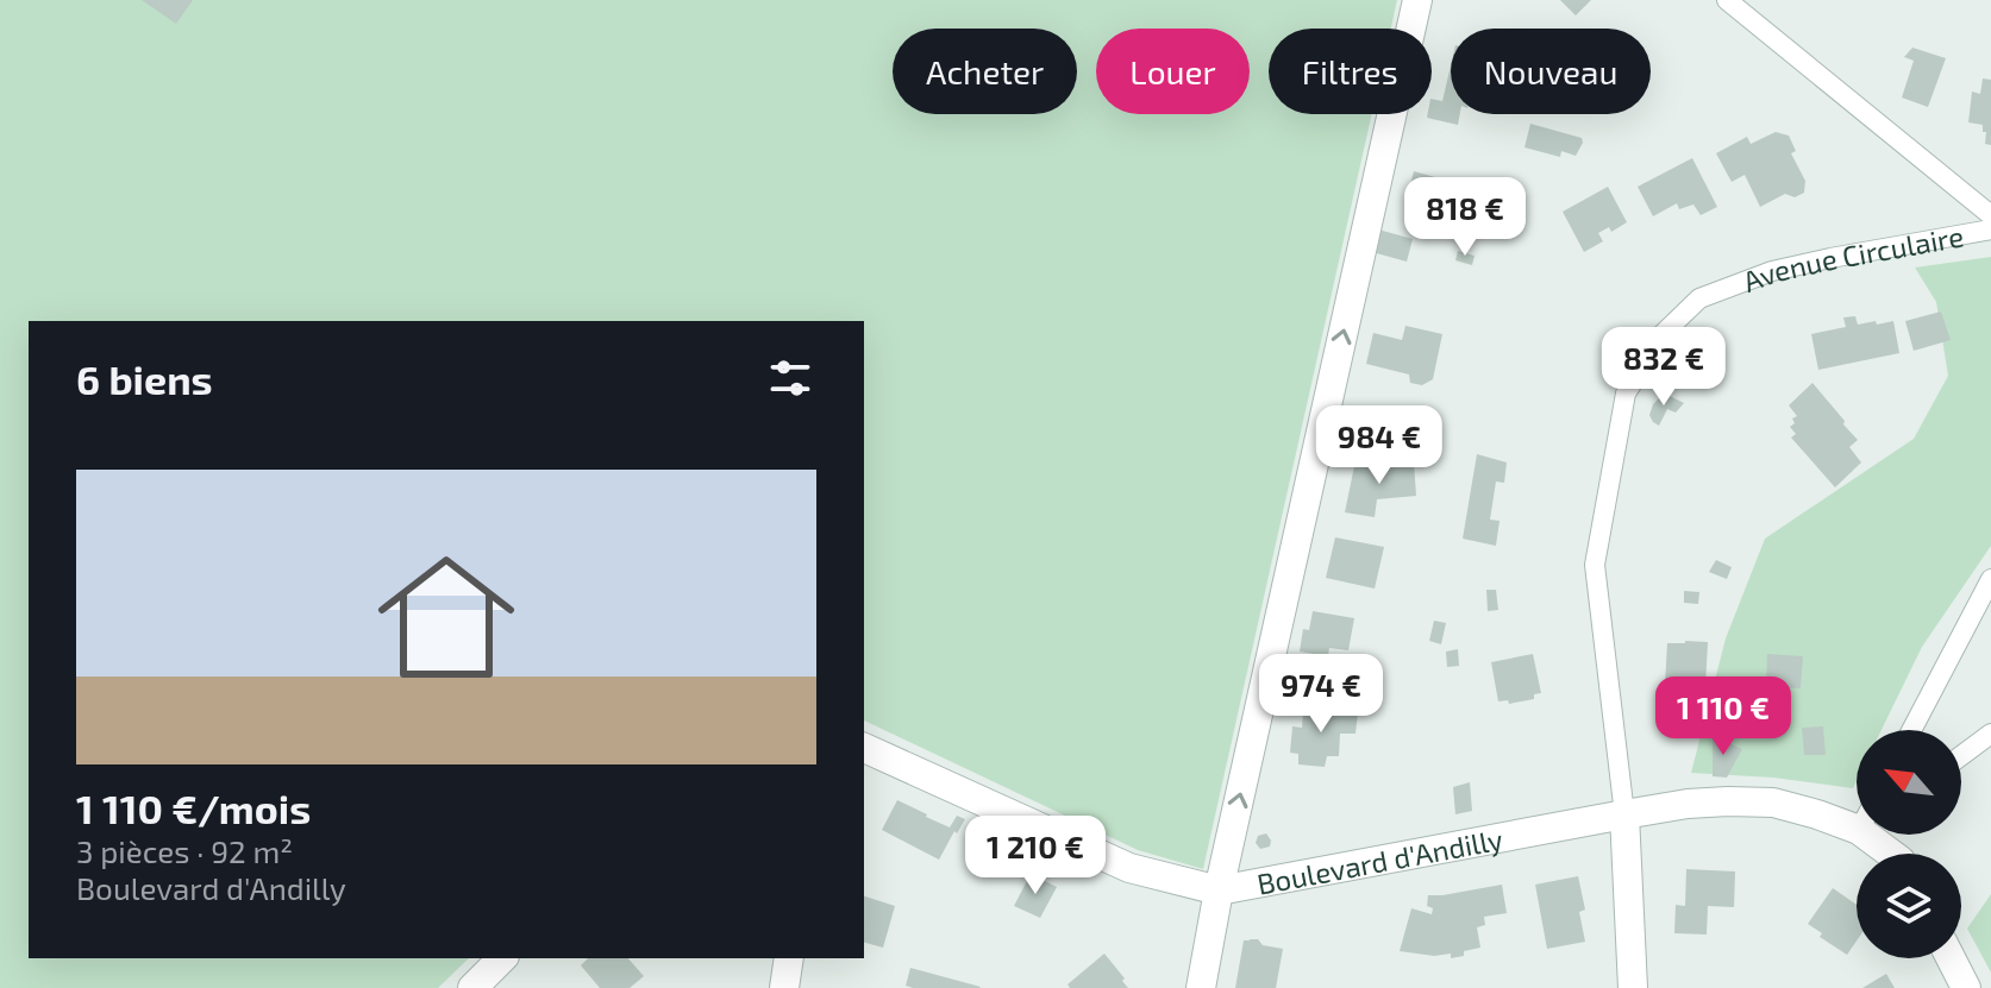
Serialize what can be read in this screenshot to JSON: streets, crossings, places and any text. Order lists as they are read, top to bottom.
{
  "streets": {
    "street": ["Avenue Circulaire", "Boulevard d'Andilly"]
  },
  "crossings": [
    ["Avenue Circulaire", "Boulevard d'Andilly"]
  ],
  "north": "top left",
  "page": {
    "chip": [
      "Acheter",
      "Louer",
      "Filtres",
      "Nouveau"
    ],
    "price": [
      "818 €",
      "832 €",
      "984 €",
      "974 €",
      "1 110 €",
      "1 210 €"
    ],
    "heading": "6 biens",
    "list": [
      {
        "name": "1 110 €/mois",
        "note": "3 pièces · 92 m² · Boulevard d'Andilly"
      }
    ]
  }
}
